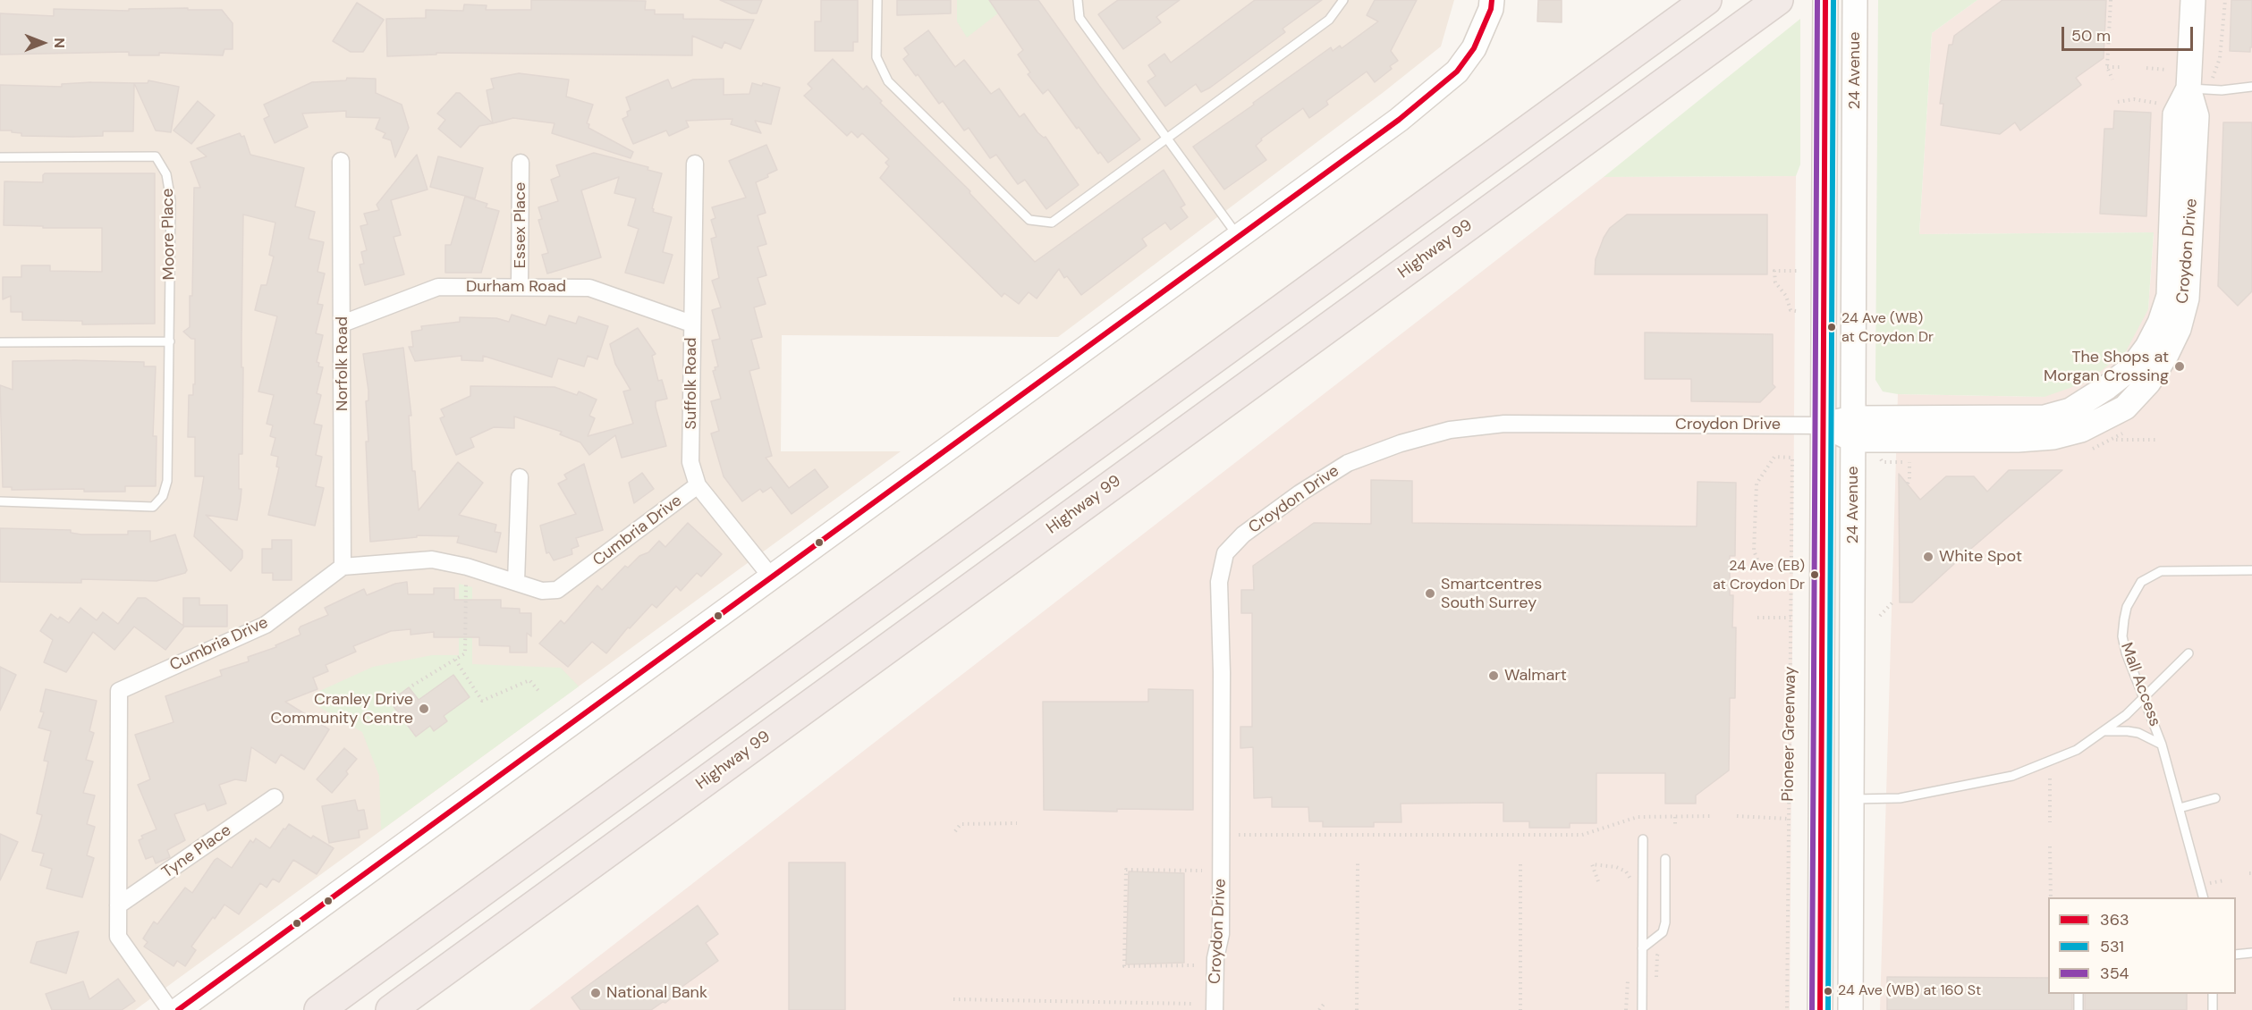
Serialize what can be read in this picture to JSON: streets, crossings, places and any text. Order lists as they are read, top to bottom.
{
  "streets": {
    "highway": ["Highway 99"],
    "street": [
      "24 Avenue",
      "Essex Place",
      "Croydon Drive",
      "Durham Road",
      "Norfolk Road",
      "Suffolk Road",
      "Cumbria Drive",
      "Tyne Place"
    ],
    "lane": ["Moore Place", "Mall Access"],
    "path": ["Pioneer Greenway"]
  },
  "crossings": [
    ["24 Avenue", "Croydon Drive"],
    ["Essex Place", "Durham Road"],
    ["Durham Road", "Norfolk Road"],
    ["Durham Road", "Suffolk Road"],
    ["Norfolk Road", "Cumbria Drive"],
    ["Suffolk Road", "Cumbria Drive"],
    ["Cumbria Drive", "Tyne Place"]
  ],
  "places": [
    "24 Ave (WB) at Croydon Dr",
    "The Shops at Morgan Crossing",
    "White Spot",
    "24 Ave (EB) at Croydon Dr",
    "Smartcentres South Surrey",
    "Walmart",
    "Cranley Drive Community Centre",
    "24 Ave (WB) at 160 St",
    "National Bank"
  ],
  "lines": ["transit line 363", "transit line 531", "transit line 354"],
  "legend": ["363", "531", "354"],
  "scale_bar": "50 m",
  "north": "right"
}
